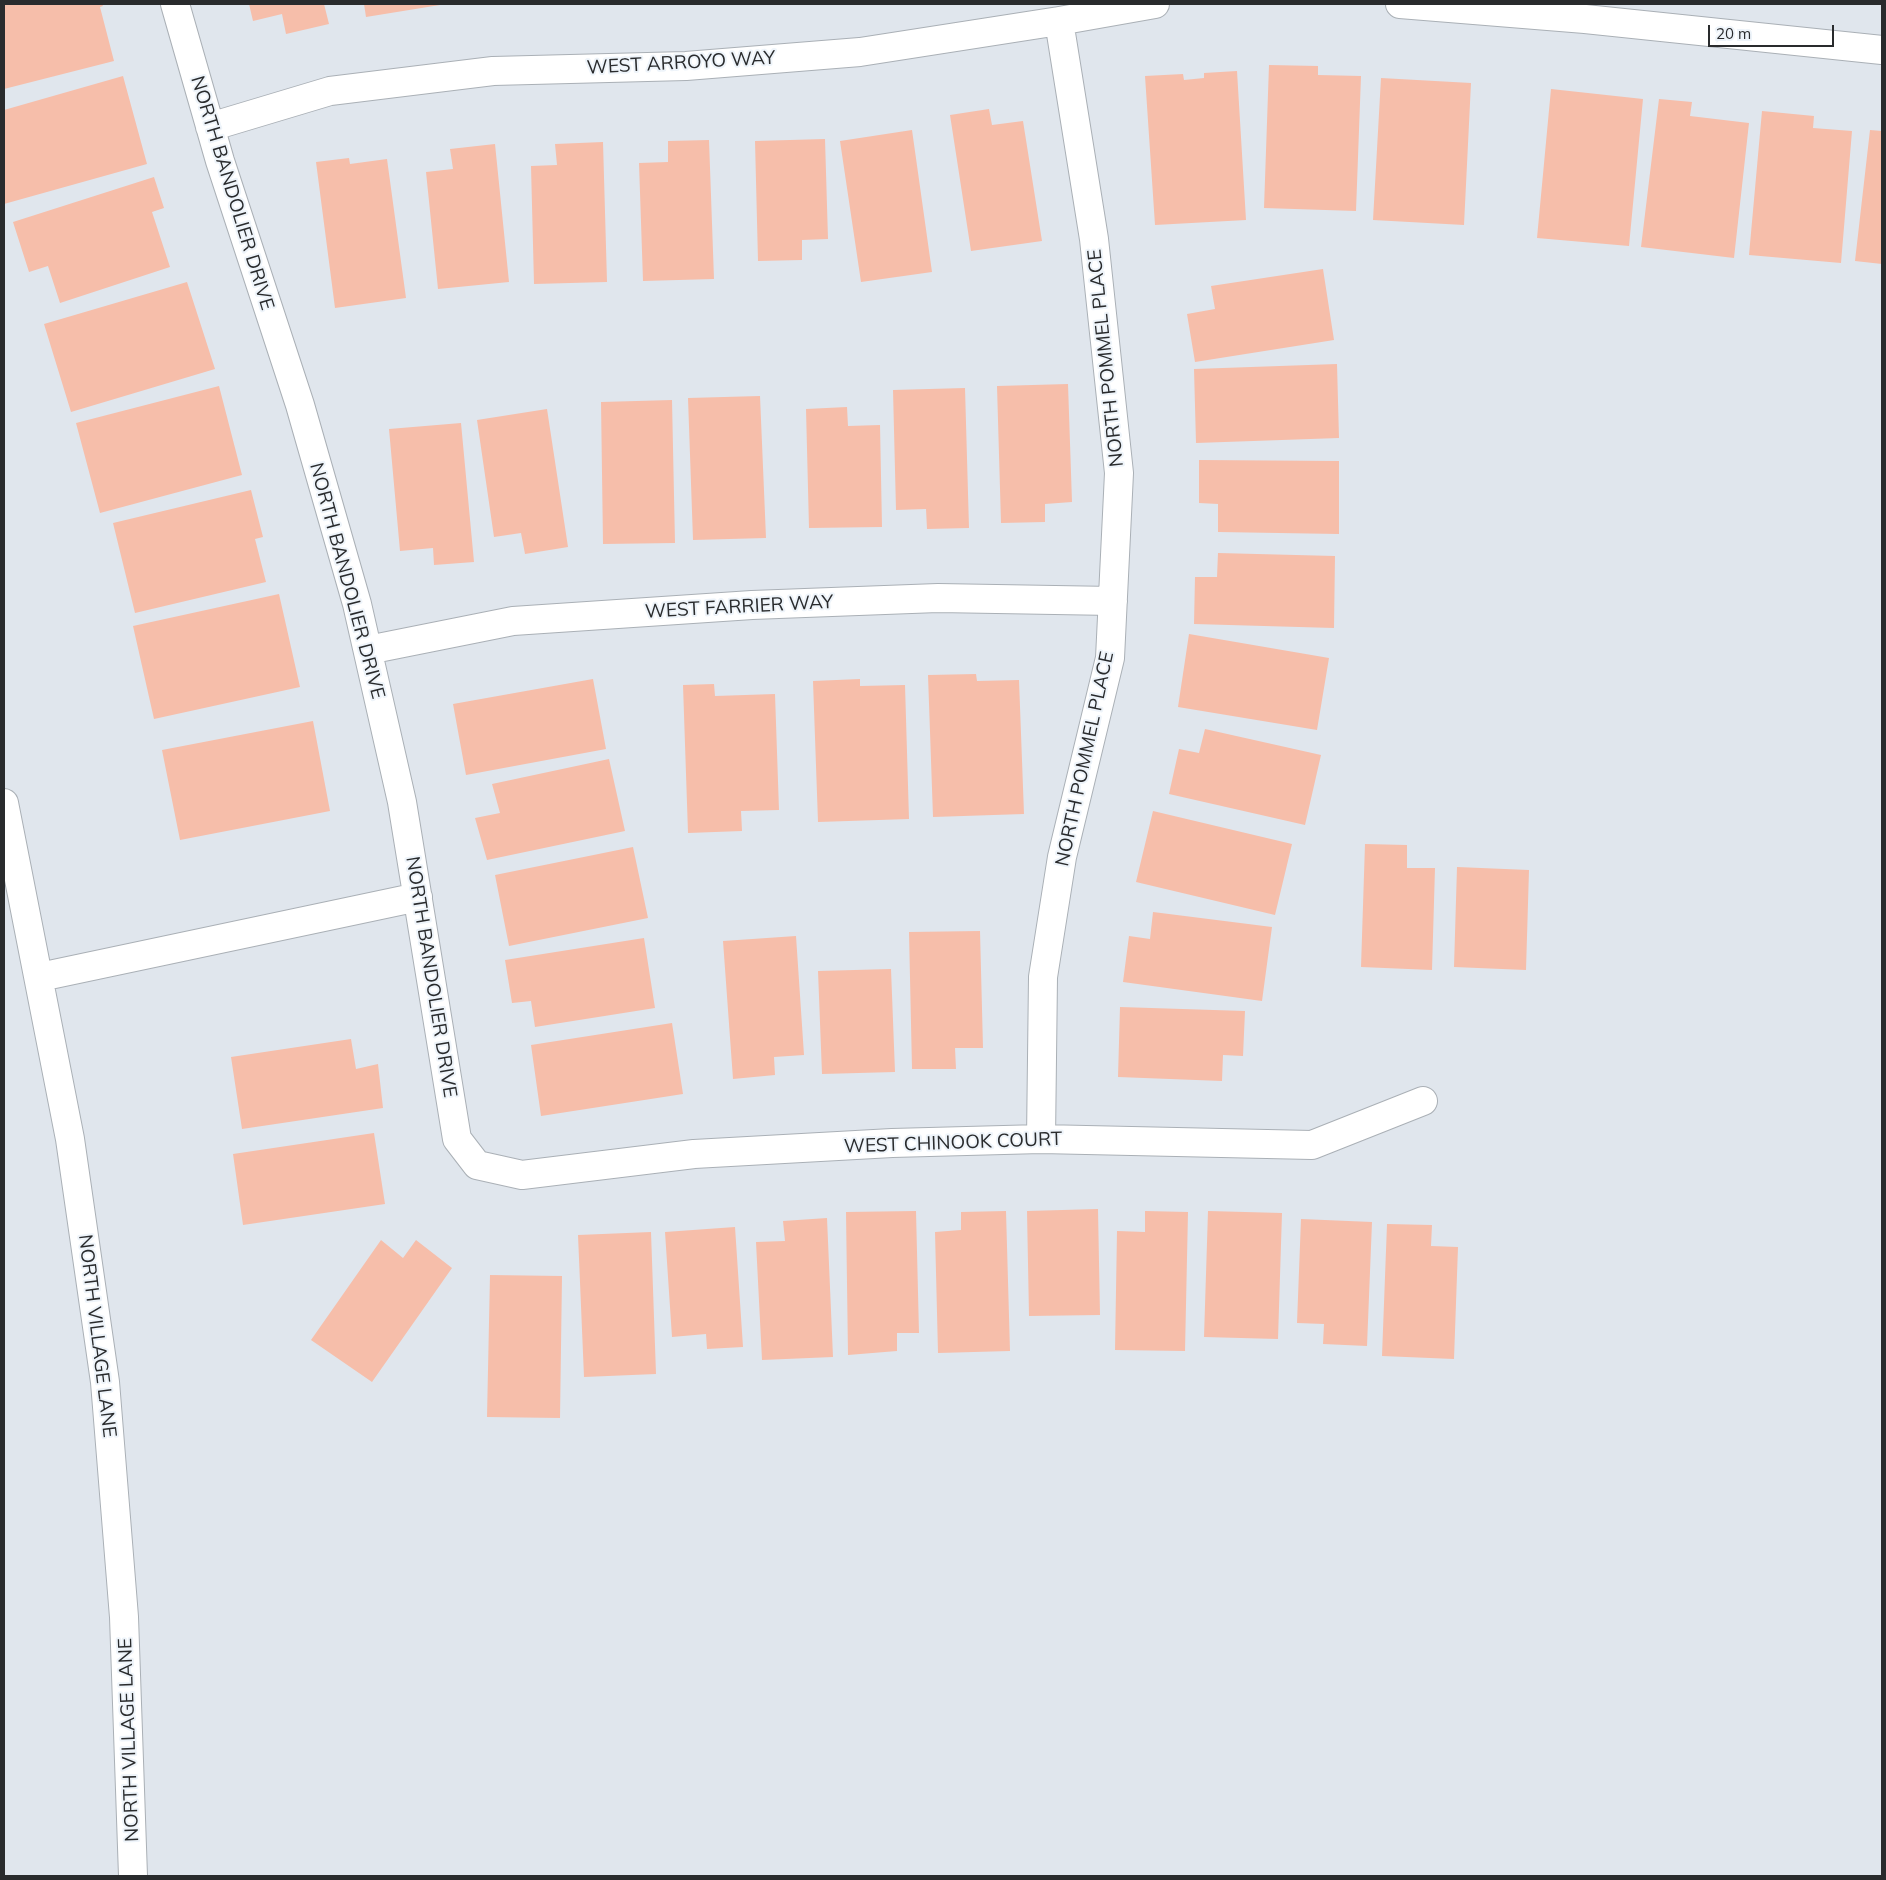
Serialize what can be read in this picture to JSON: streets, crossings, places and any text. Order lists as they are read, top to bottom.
{
  "streets": {
    "street": [
      "WEST ARROYO WAY",
      "NORTH BANDOLIER DRIVE",
      "NORTH POMMEL PLACE",
      "WEST FARRIER WAY",
      "WEST CHINOOK COURT",
      "NORTH VILLAGE LANE"
    ]
  },
  "crossings": [
    ["WEST ARROYO WAY", "NORTH BANDOLIER DRIVE"],
    ["WEST ARROYO WAY", "NORTH POMMEL PLACE"],
    ["NORTH BANDOLIER DRIVE", "WEST FARRIER WAY"],
    ["NORTH BANDOLIER DRIVE", "WEST CHINOOK COURT"],
    ["NORTH POMMEL PLACE", "WEST FARRIER WAY"],
    ["NORTH POMMEL PLACE", "WEST CHINOOK COURT"]
  ],
  "scale_bar": "20 m"
}
